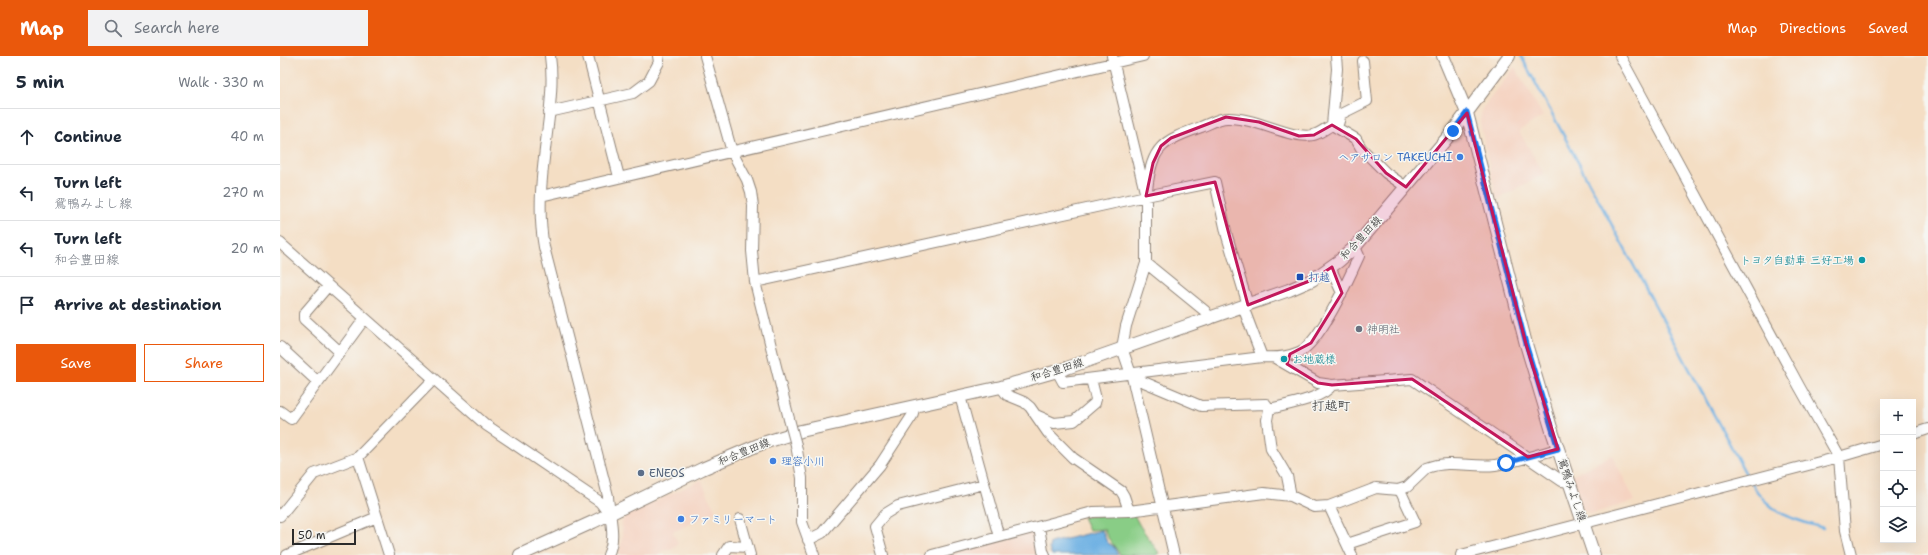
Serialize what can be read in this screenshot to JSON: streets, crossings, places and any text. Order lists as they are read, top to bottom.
{
  "streets": {
    "main road": ["和合豊田線", "鴛鴨みよし線"]
  },
  "crossings": [
    ["和合豊田線", "鴛鴨みよし線"]
  ],
  "districts": ["打越町"],
  "places": {
    "other": [
      "ヘアサロン TAKEUCHI",
      "トヨタ自動車 三好工場",
      "神明社",
      "お地蔵様",
      "理容小川",
      "ENEOS",
      "ファミリーマート"
    ],
    "transit": ["打越"]
  },
  "scale_bar": "50 m",
  "page": {
    "header": "Map",
    "search": "Search here",
    "nav": ["Map", "Directions", "Saved"],
    "heading": ["5 min", "Walk · 330 m"],
    "list": [
      ["Continue", "40 m"],
      ["Turn left", "鴛鴨みよし線", "270 m"],
      ["Turn left", "和合豊田線", "20 m"],
      "Arrive at destination"
    ],
    "buttons": ["Save", "Share"],
    "map_buttons": ["+", "−"],
    "scale": "50 m"
  }
}
